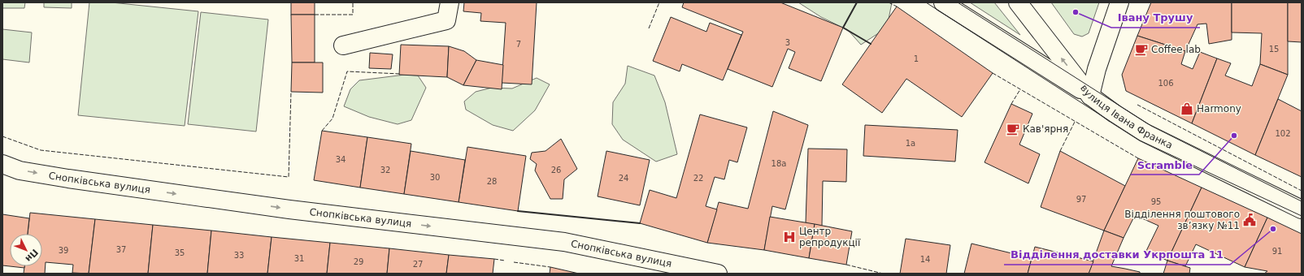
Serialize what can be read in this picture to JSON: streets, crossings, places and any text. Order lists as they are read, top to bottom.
{
  "streets": {
    "main road": ["вулиця Івана Франка", "Снопківська вулиця"]
  },
  "one_way": ["Снопківська вулиця"],
  "places": {
    "other": ["Івану Трушу", "Scramble", "Відділення доставки Укрпошта 11"],
    "cafe": ["Coffee lab", "Кав'ярня"],
    "shop": ["Harmony"],
    "public building": ["Відділення поштового зв’язку №11"],
    "hospital": ["Центр репродукції"]
  },
  "house_numbers": [
    "3",
    "7",
    "15",
    "1",
    "106",
    "102",
    "1а",
    "34",
    "18а",
    "32",
    "26",
    "30",
    "24",
    "22",
    "28",
    "97",
    "95",
    "37",
    "39",
    "91",
    "35",
    "33",
    "31",
    "14",
    "29",
    "27"
  ],
  "north": "bottom right"
}
